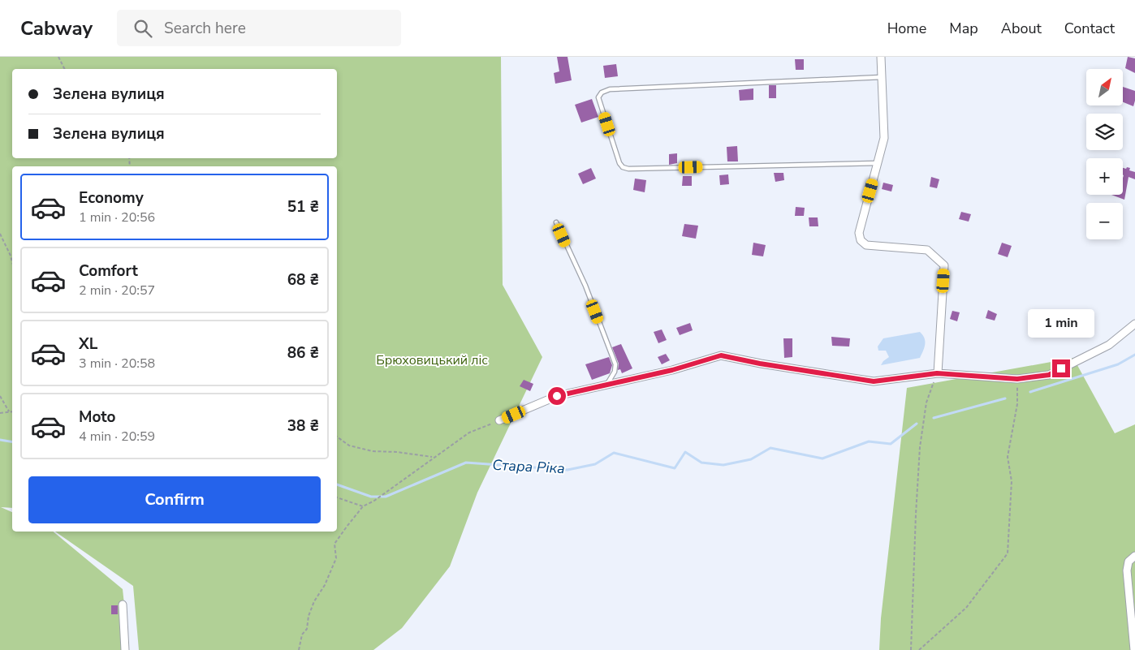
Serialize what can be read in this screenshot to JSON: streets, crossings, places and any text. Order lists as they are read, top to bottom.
{
  "water": ["Стара Ріка"],
  "parks": ["Брюховицький ліс"],
  "north": "top right",
  "page": {
    "header": "Cabway",
    "search": "Search here",
    "nav": [
      "Home",
      "Map",
      "About",
      "Contact"
    ],
    "map_buttons": ["+", "−"],
    "banner": ["Зелена вулиця", "Зелена вулиця"],
    "list": [
      {
        "name": "Economy",
        "note": "1 min · 20:56",
        "value": "51 ₴"
      },
      {
        "name": "Comfort",
        "note": "2 min · 20:57",
        "value": "68 ₴"
      },
      {
        "name": "XL",
        "note": "3 min · 20:58",
        "value": "86 ₴"
      },
      {
        "name": "Moto",
        "note": "4 min · 20:59",
        "value": "38 ₴"
      }
    ],
    "bubble": "1 min",
    "buttons": "Confirm"
  }
}
